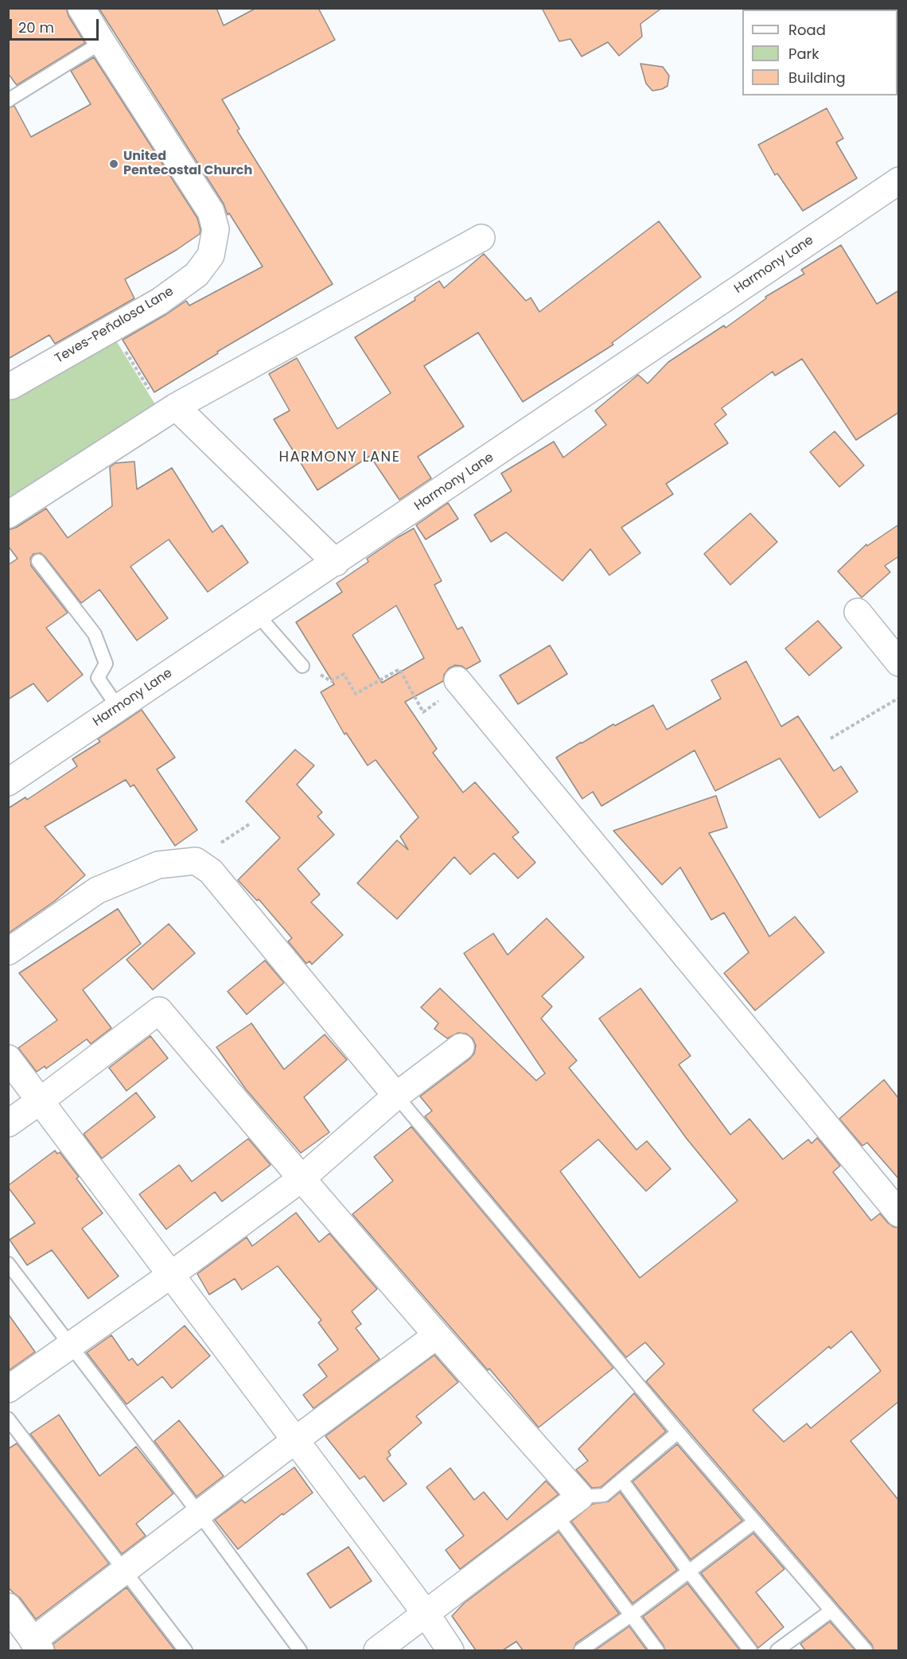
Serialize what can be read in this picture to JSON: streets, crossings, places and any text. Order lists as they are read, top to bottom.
{
  "streets": {
    "street": ["Harmony Lane", "Teves-Peñalosa Lane"]
  },
  "districts": ["HARMONY LANE"],
  "places": ["United Pentecostal Church"],
  "legend": ["Road", "Park", "Building"],
  "scale_bar": "20 m"
}
